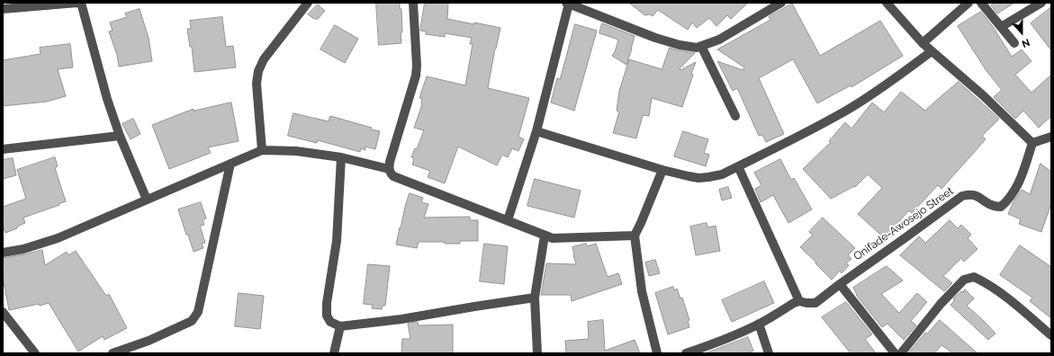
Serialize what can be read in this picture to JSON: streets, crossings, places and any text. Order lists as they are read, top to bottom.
{
  "streets": {
    "street": ["Onifade-Awosejo Street"]
  },
  "north": "bottom"
}
